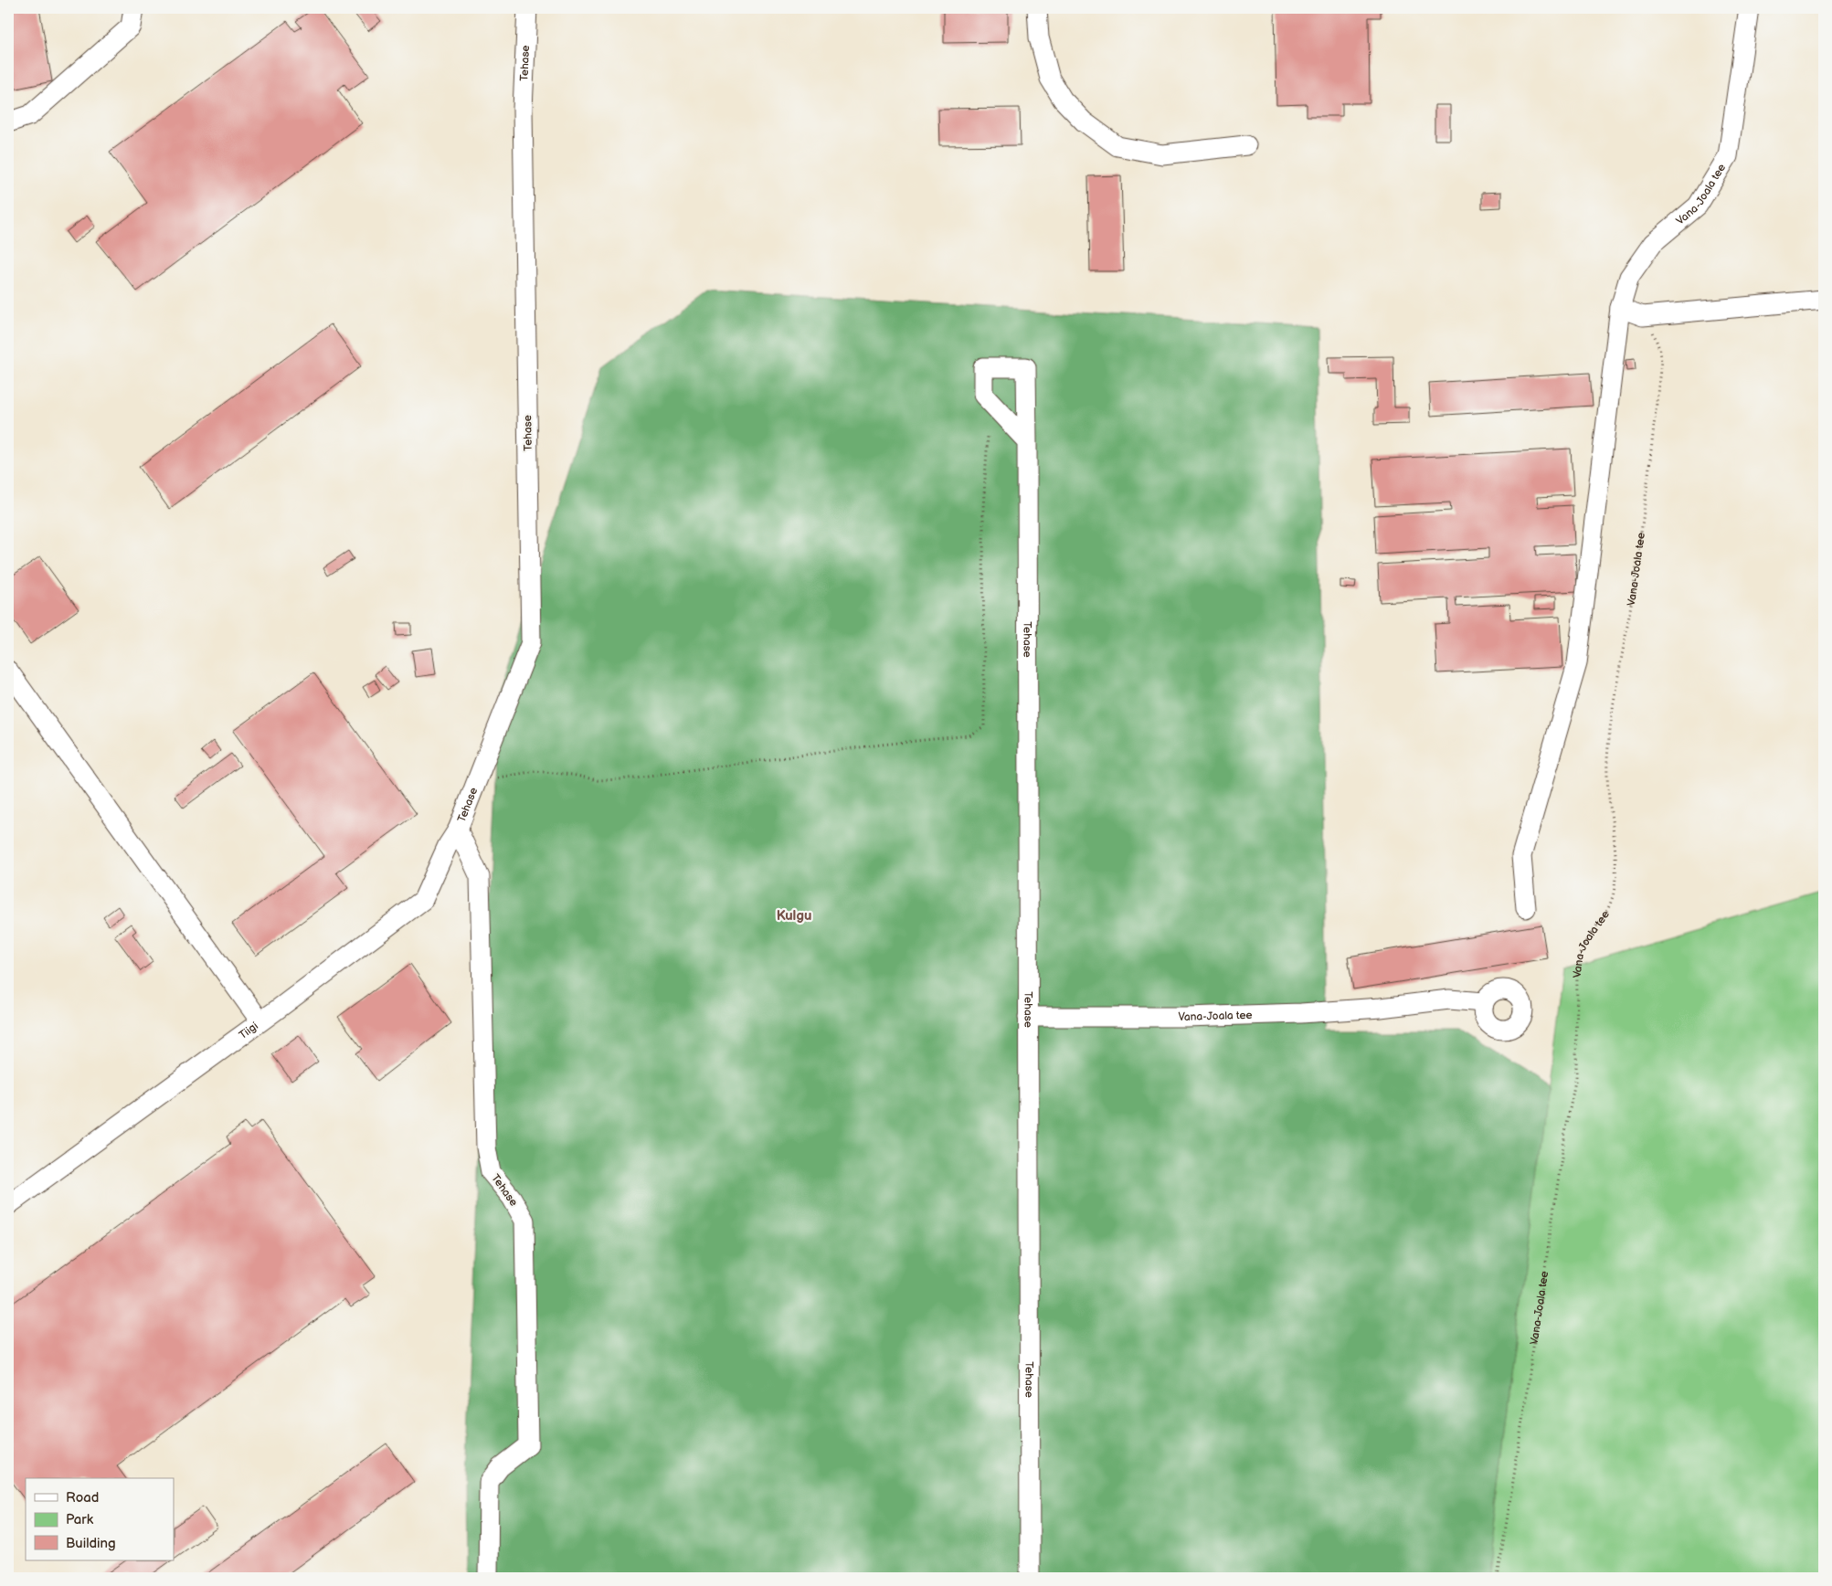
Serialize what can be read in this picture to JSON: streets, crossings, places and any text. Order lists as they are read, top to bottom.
{
  "streets": {
    "street": ["Tehase", "Vana-Joala tee", "Tiigi"]
  },
  "crossings": [
    ["Tehase", "Vana-Joala tee"],
    ["Tehase", "Tiigi"]
  ],
  "districts": ["Kulgu"],
  "legend": ["Road", "Park", "Building"]
}
